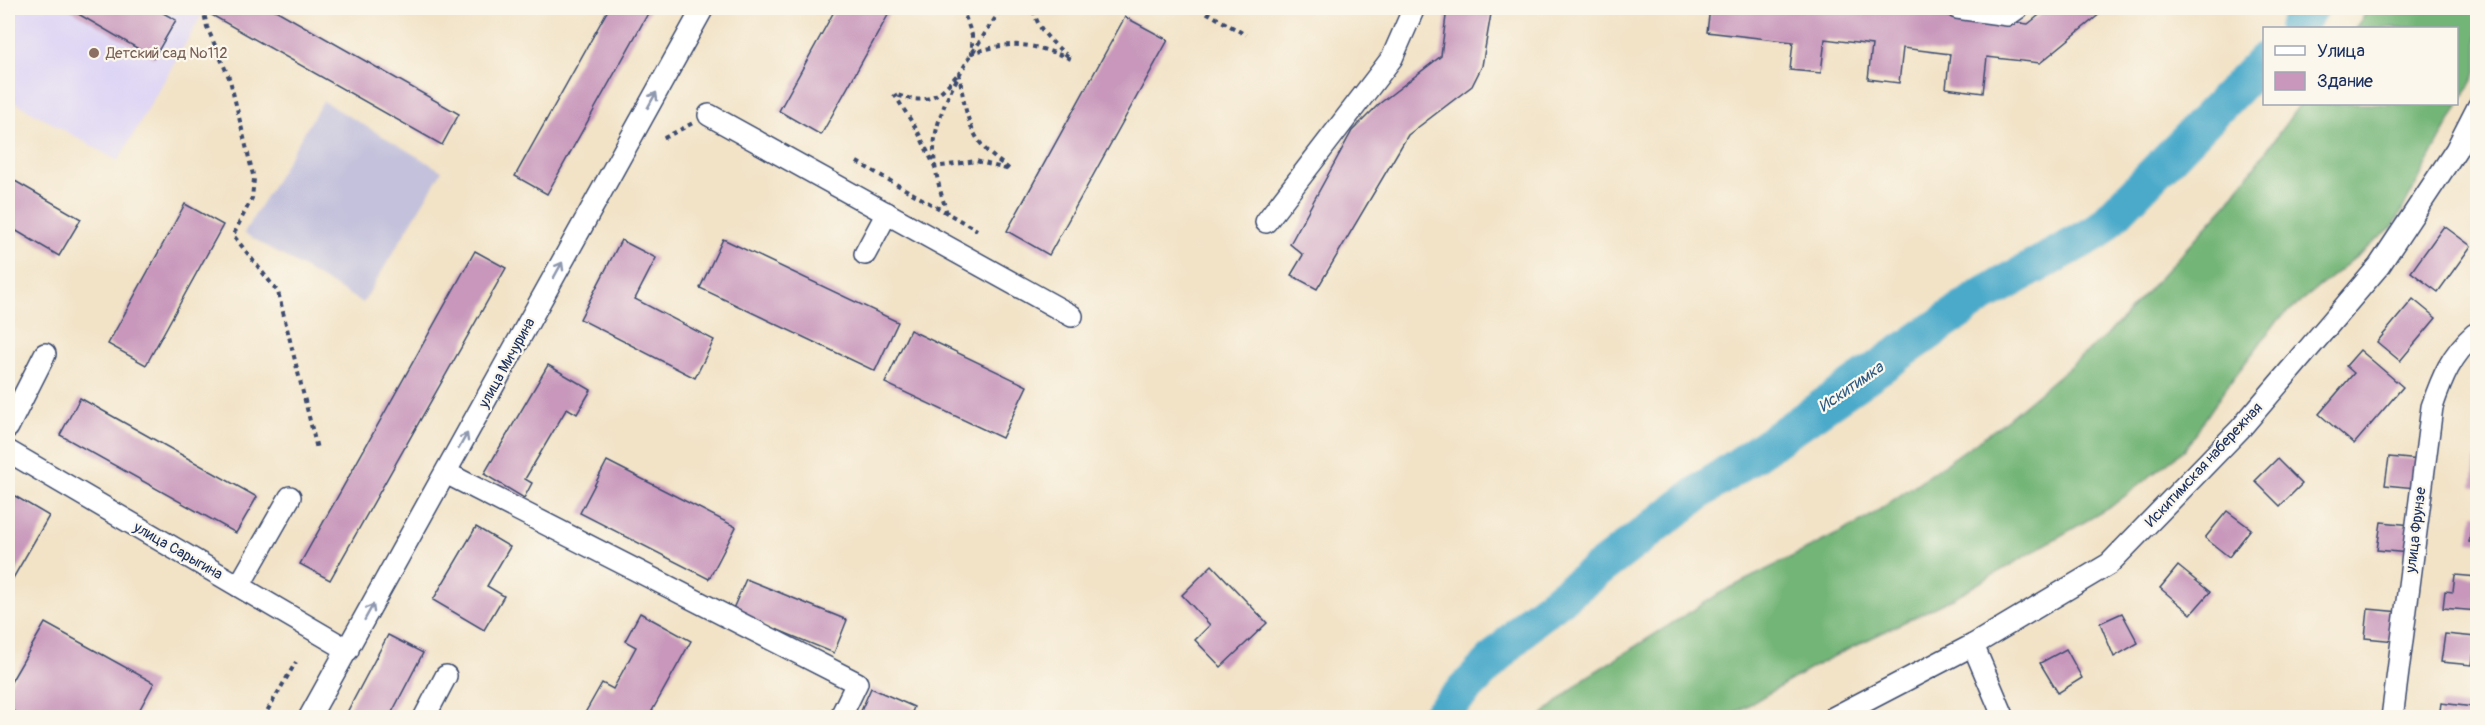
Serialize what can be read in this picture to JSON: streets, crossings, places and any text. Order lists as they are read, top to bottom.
{
  "streets": {
    "street": [
      "улица Мичурина",
      "Искитимская набережная",
      "улица Фрунзе",
      "улица Сарыгина"
    ]
  },
  "crossings": [
    ["улица Мичурина", "улица Сарыгина"]
  ],
  "one_way": ["улица Мичурина"],
  "water": ["Искитимка"],
  "places": ["Детский сад №112"],
  "legend": ["Улица", "Здание"]
}
